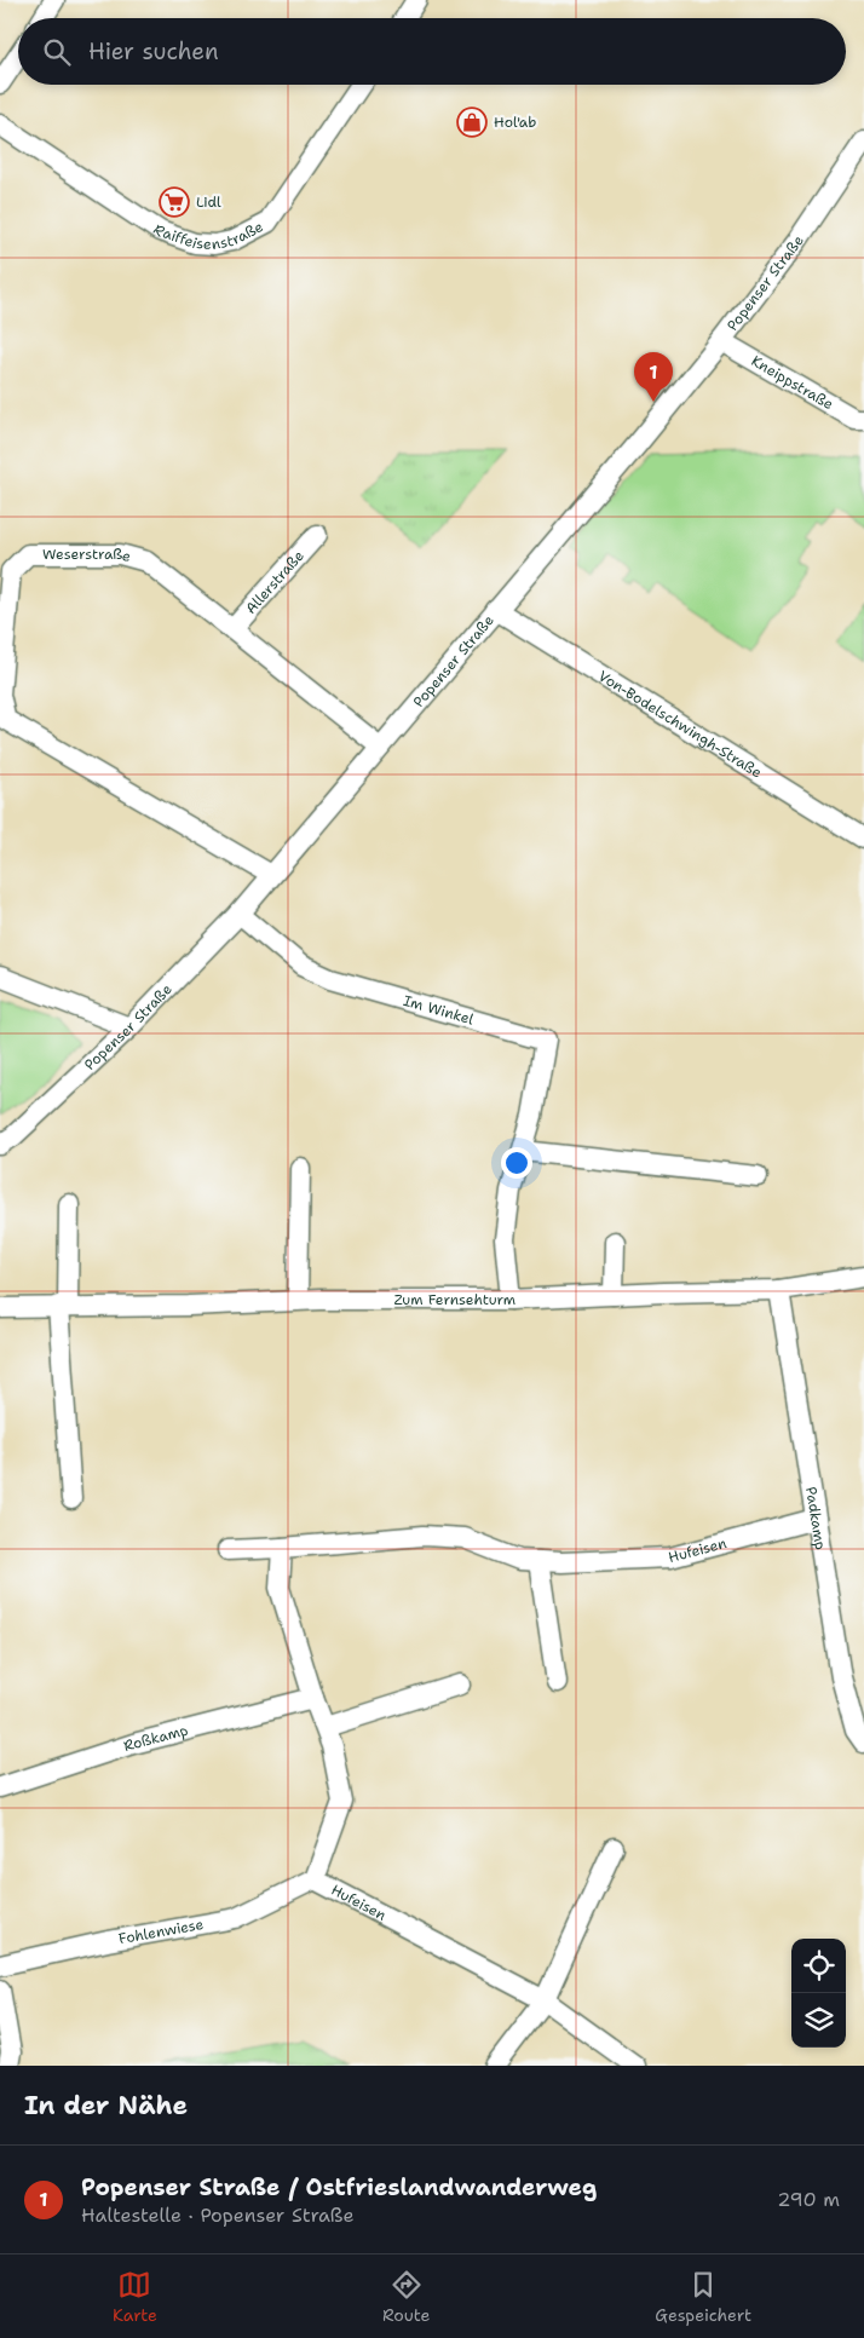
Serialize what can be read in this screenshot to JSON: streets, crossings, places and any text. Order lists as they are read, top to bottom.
{
  "streets": {
    "street": [
      "Raiffeisenstraße",
      "Popenser Straße",
      "Kneippstraße",
      "Weserstraße",
      "Allerstraße",
      "Von-Bodelschwingh-Straße",
      "Im Winkel",
      "Zum Fernsehturm",
      "Padkamp",
      "Hufeisen",
      "Roßkamp",
      "Fohlenwiese"
    ]
  },
  "crossings": [
    ["Popenser Straße", "Kneippstraße"],
    ["Popenser Straße", "Weserstraße"],
    ["Popenser Straße", "Von-Bodelschwingh-Straße"],
    ["Popenser Straße", "Im Winkel"],
    ["Weserstraße", "Allerstraße"],
    ["Im Winkel", "Zum Fernsehturm"],
    ["Zum Fernsehturm", "Padkamp"],
    ["Padkamp", "Hufeisen"],
    ["Hufeisen", "Roßkamp"],
    ["Hufeisen", "Fohlenwiese"]
  ],
  "places": {
    "shop": ["Hol'ab"],
    "supermarket": ["Lidl"]
  },
  "page": {
    "search": "Hier suchen",
    "pins": "1",
    "heading": "In der Nähe",
    "list": [
      {
        "mark": "1",
        "name": "Popenser Straße / Ostfrieslandwanderweg",
        "note": "Haltestelle · Popenser Straße",
        "value": "290 m"
      }
    ],
    "nav": ["Karte", "Route", "Gespeichert"]
  }
}
